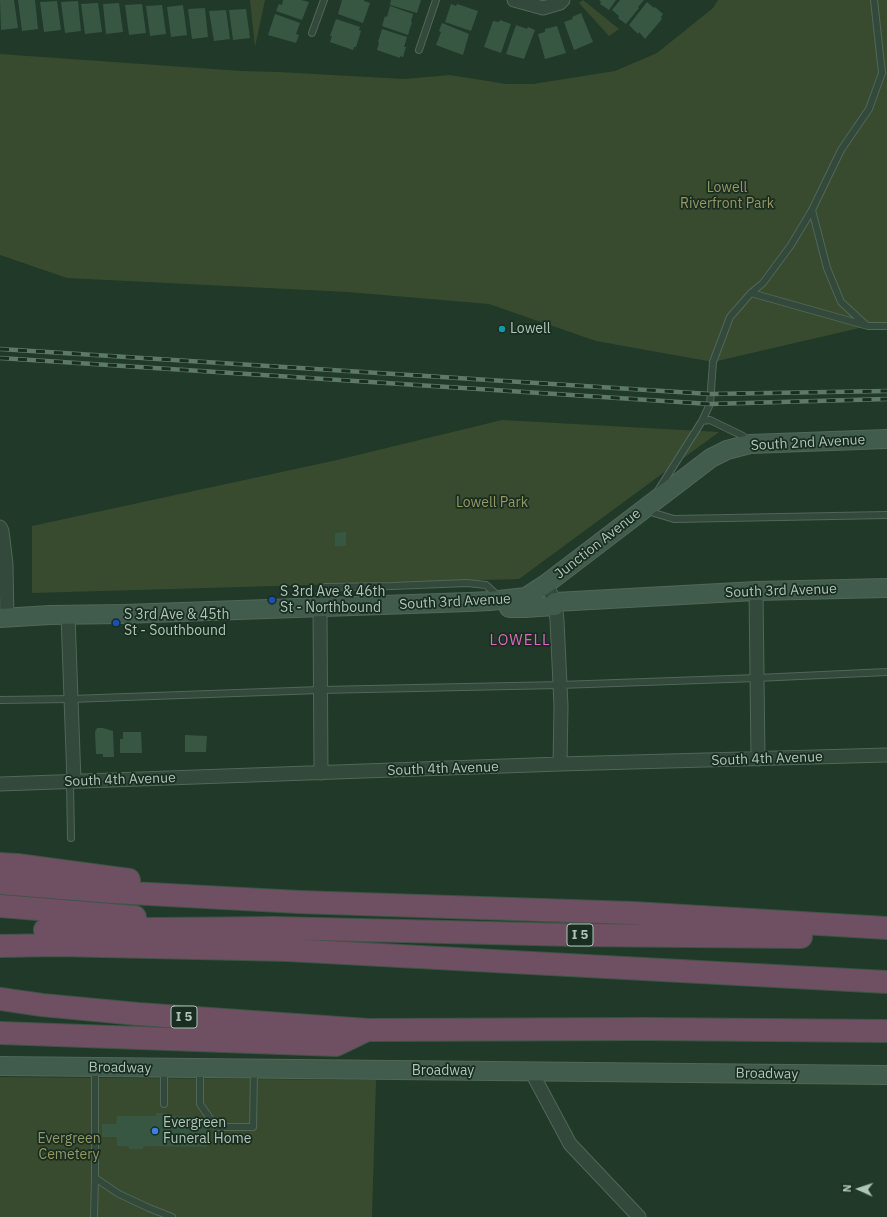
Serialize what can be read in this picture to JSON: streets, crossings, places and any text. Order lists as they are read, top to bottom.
{
  "streets": {
    "highway": ["I 5"],
    "street": [
      "South 2nd Avenue",
      "Junction Avenue",
      "South 3rd Avenue",
      "South 4th Avenue",
      "Broadway"
    ]
  },
  "crossings": [
    ["South 2nd Avenue", "Junction Avenue"],
    ["Junction Avenue", "South 3rd Avenue"]
  ],
  "districts": ["LOWELL"],
  "parks": ["Lowell Riverfront Park", "Lowell Park", "Evergreen Cemetery"],
  "places": [
    "Lowell",
    "S 3rd Ave & 46th St - Northbound",
    "S 3rd Ave & 45th St - Southbound",
    "Evergreen Funeral Home"
  ],
  "north": "left"
}
